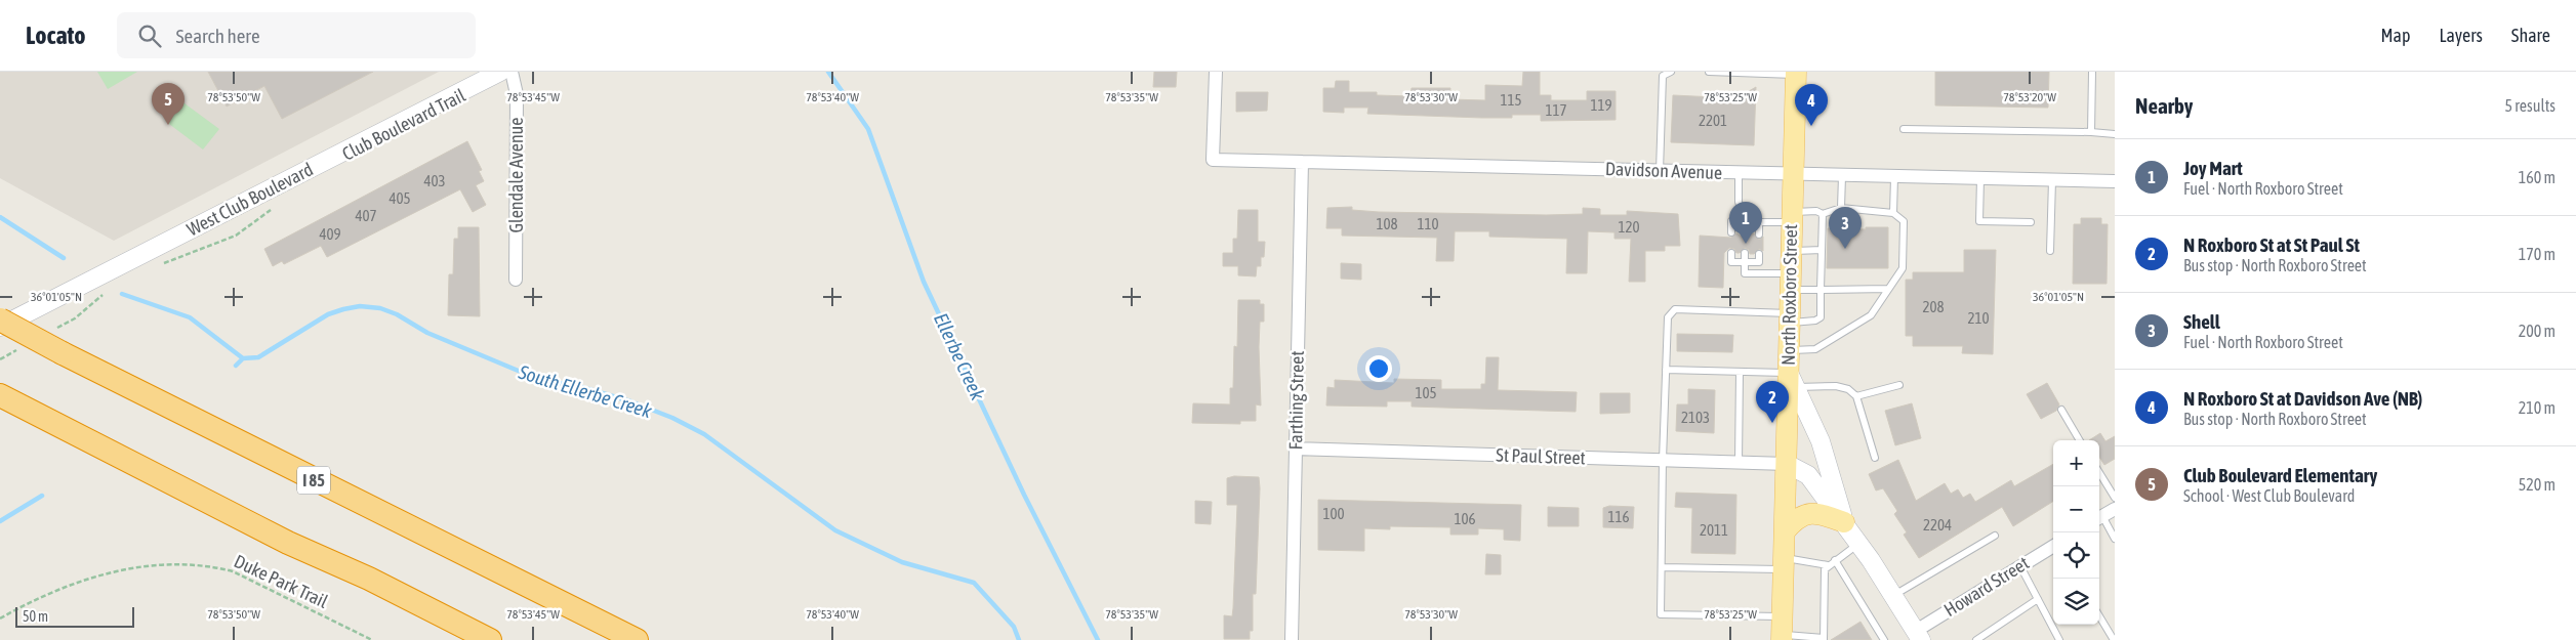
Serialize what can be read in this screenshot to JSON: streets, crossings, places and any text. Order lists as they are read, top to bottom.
{
  "streets": {
    "highway": ["I 85"],
    "main road": ["North Roxboro Street"],
    "street": [
      "Davidson Avenue",
      "Glendale Avenue",
      "West Club Boulevard",
      "Farthing Street",
      "St Paul Street",
      "Howard Street"
    ],
    "path": ["Duke Park Trail"]
  },
  "crossings": [
    ["Davidson Avenue", "North Roxboro Street"],
    ["Davidson Avenue", "Farthing Street"],
    ["North Roxboro Street", "St Paul Street"],
    ["Farthing Street", "St Paul Street"]
  ],
  "water": ["Ellerbe Creek", "South Ellerbe Creek"],
  "house_numbers": [
    "115",
    "119",
    "117",
    "2201",
    "403",
    "405",
    "407",
    "108",
    "110",
    "120",
    "409",
    "208",
    "210",
    "105",
    "2103",
    "100",
    "116",
    "106",
    "2204",
    "2011"
  ],
  "scale_bar": "50 m",
  "page": {
    "header": "Locato",
    "search": "Search here",
    "nav": ["Map", "Layers", "Share"],
    "heading": ["Nearby", "5 results"],
    "pins": [
      "5",
      "4",
      "1",
      "3",
      "2"
    ],
    "list": [
      {
        "mark": "1",
        "name": "Joy Mart",
        "note": "Fuel · North Roxboro Street",
        "value": "160 m"
      },
      {
        "mark": "2",
        "name": "N Roxboro St at St Paul St",
        "note": "Bus stop · North Roxboro Street",
        "value": "170 m"
      },
      {
        "mark": "3",
        "name": "Shell",
        "note": "Fuel · North Roxboro Street",
        "value": "200 m"
      },
      {
        "mark": "4",
        "name": "N Roxboro St at Davidson Ave (NB)",
        "note": "Bus stop · North Roxboro Street",
        "value": "210 m"
      },
      {
        "mark": "5",
        "name": "Club Boulevard Elementary",
        "note": "School · West Club Boulevard",
        "value": "520 m"
      }
    ],
    "map_buttons": ["+", "−"],
    "scale": "50 m"
  },
  "coordinates": [
    "78°53'50\"W",
    "78°53'45\"W",
    "78°53'40\"W",
    "78°53'35\"W",
    "78°53'30\"W",
    "78°53'25\"W",
    "78°53'20\"W",
    "36°01'05\"N"
  ]
}
